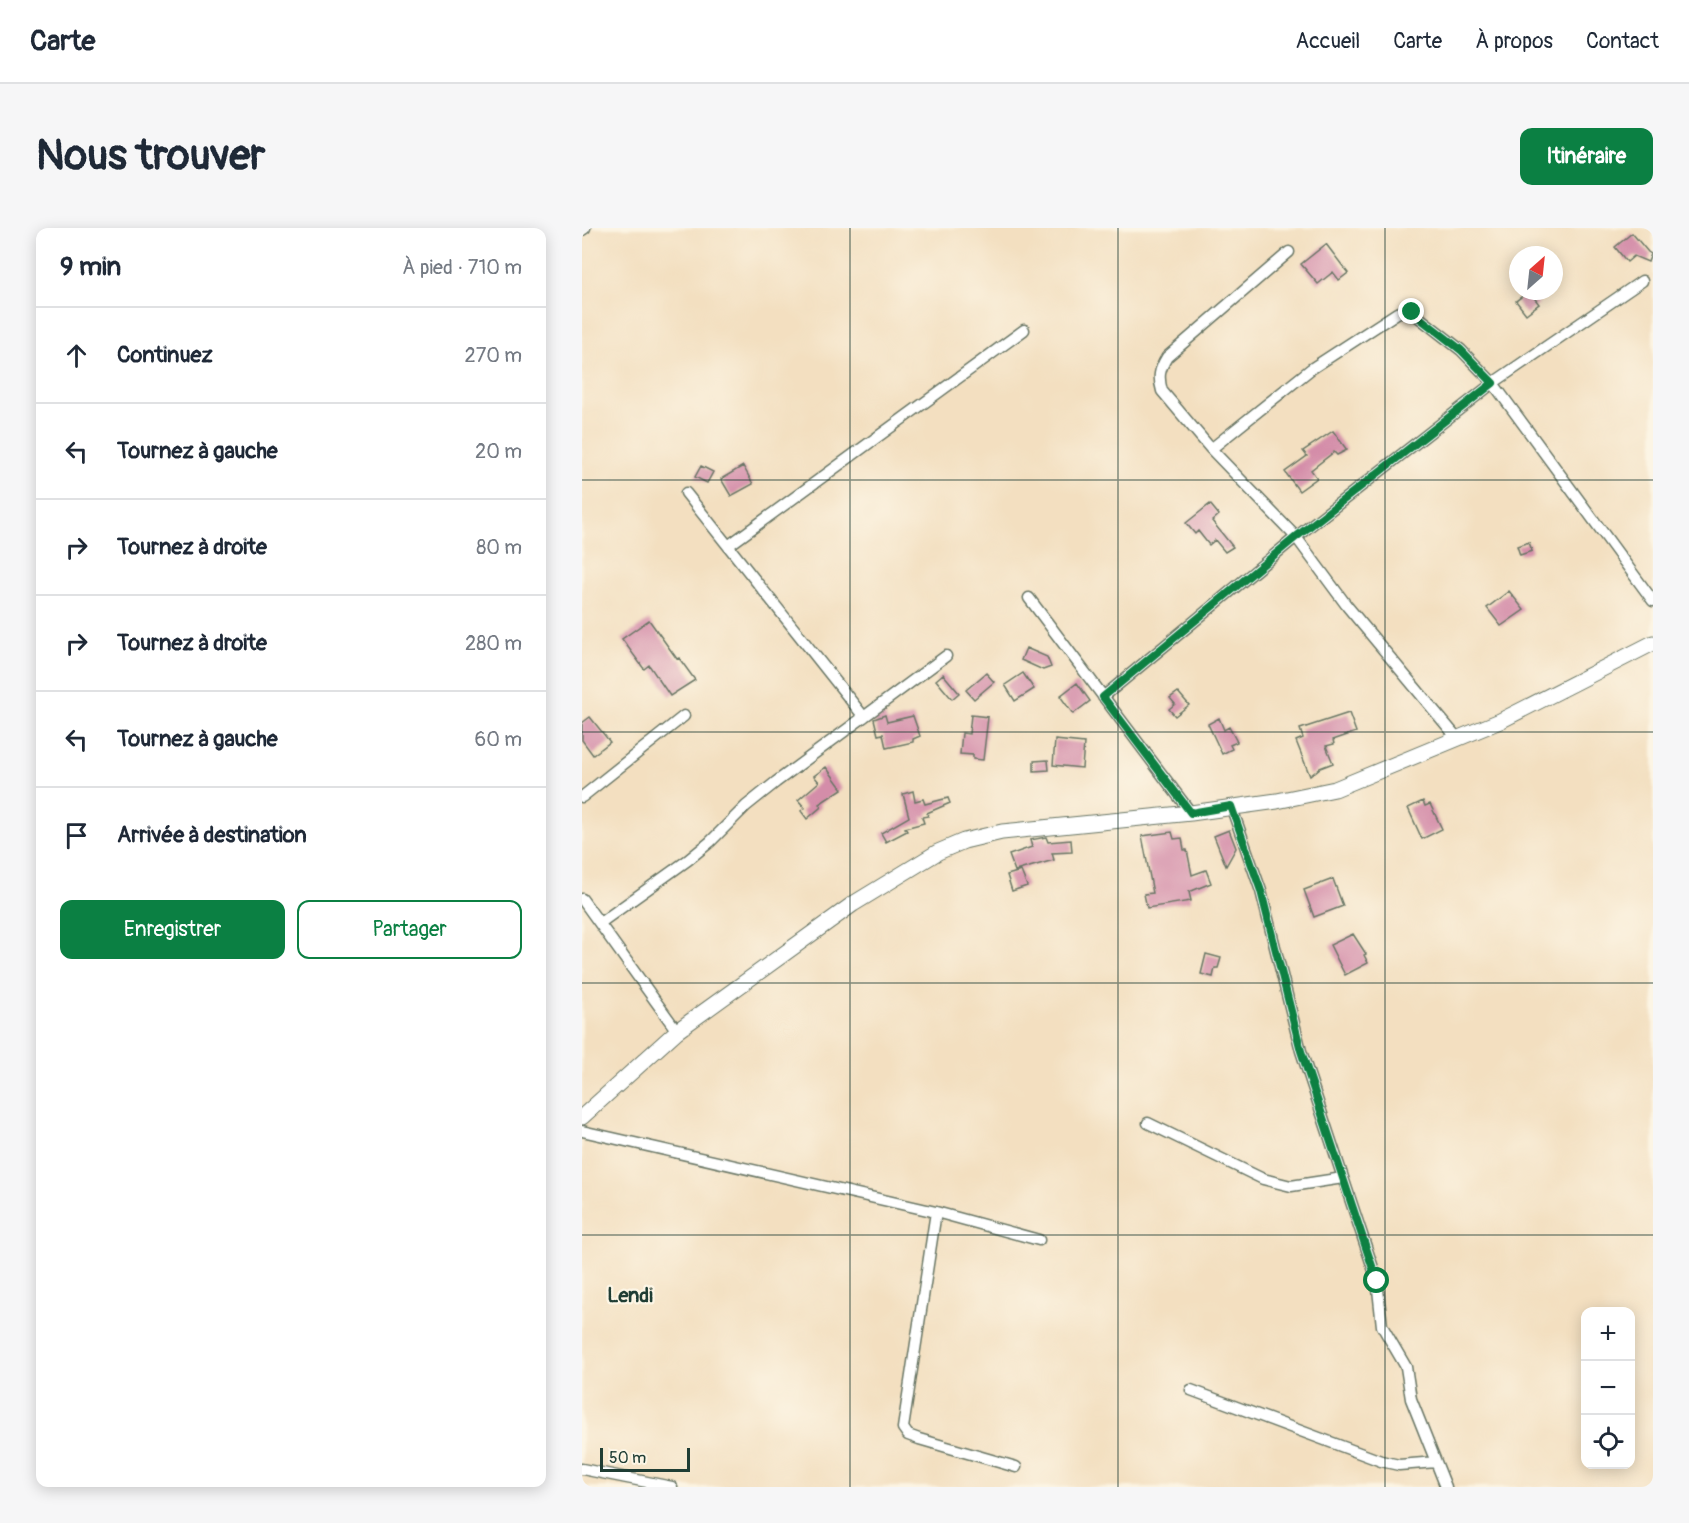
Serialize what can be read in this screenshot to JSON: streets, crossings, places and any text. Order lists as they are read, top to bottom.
{
  "districts": ["Lendi"],
  "scale_bar": "50 m",
  "north": "top right",
  "page": {
    "header": "Carte",
    "nav": [
      "Accueil",
      "Carte",
      "À propos",
      "Contact"
    ],
    "buttons": [
      "Itinéraire",
      ["Enregistrer", "Partager"]
    ],
    "title": "Nous trouver",
    "heading": ["9 min", "À pied · 710 m"],
    "list": [
      ["Continuez", "270 m"],
      ["Tournez à gauche", "20 m"],
      ["Tournez à droite", "80 m"],
      ["Tournez à droite", "280 m"],
      ["Tournez à gauche", "60 m"],
      "Arrivée à destination"
    ],
    "map_buttons": ["+", "−"],
    "scale": "50 m"
  }
}
